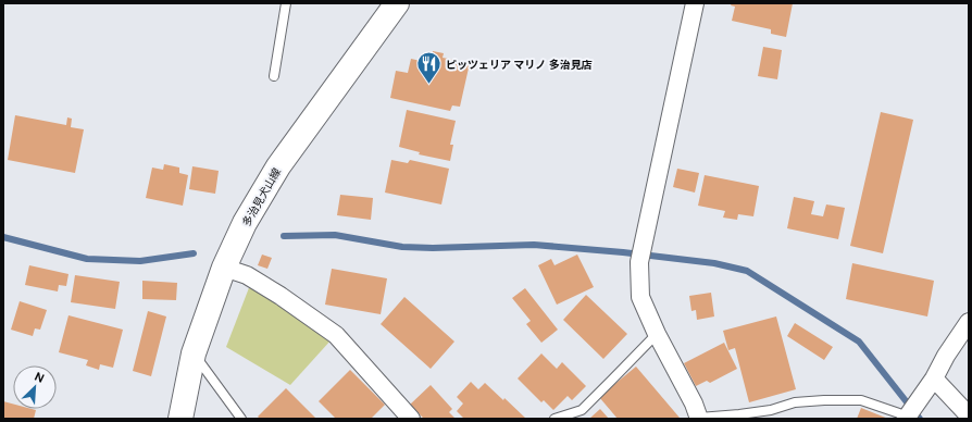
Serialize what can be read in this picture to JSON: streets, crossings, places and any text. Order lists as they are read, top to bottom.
{
  "streets": {
    "main road": ["多治見犬山線"]
  },
  "places": {
    "restaurant": ["ピッツェリア マリノ 多治見店"]
  },
  "north": "top right"
}
